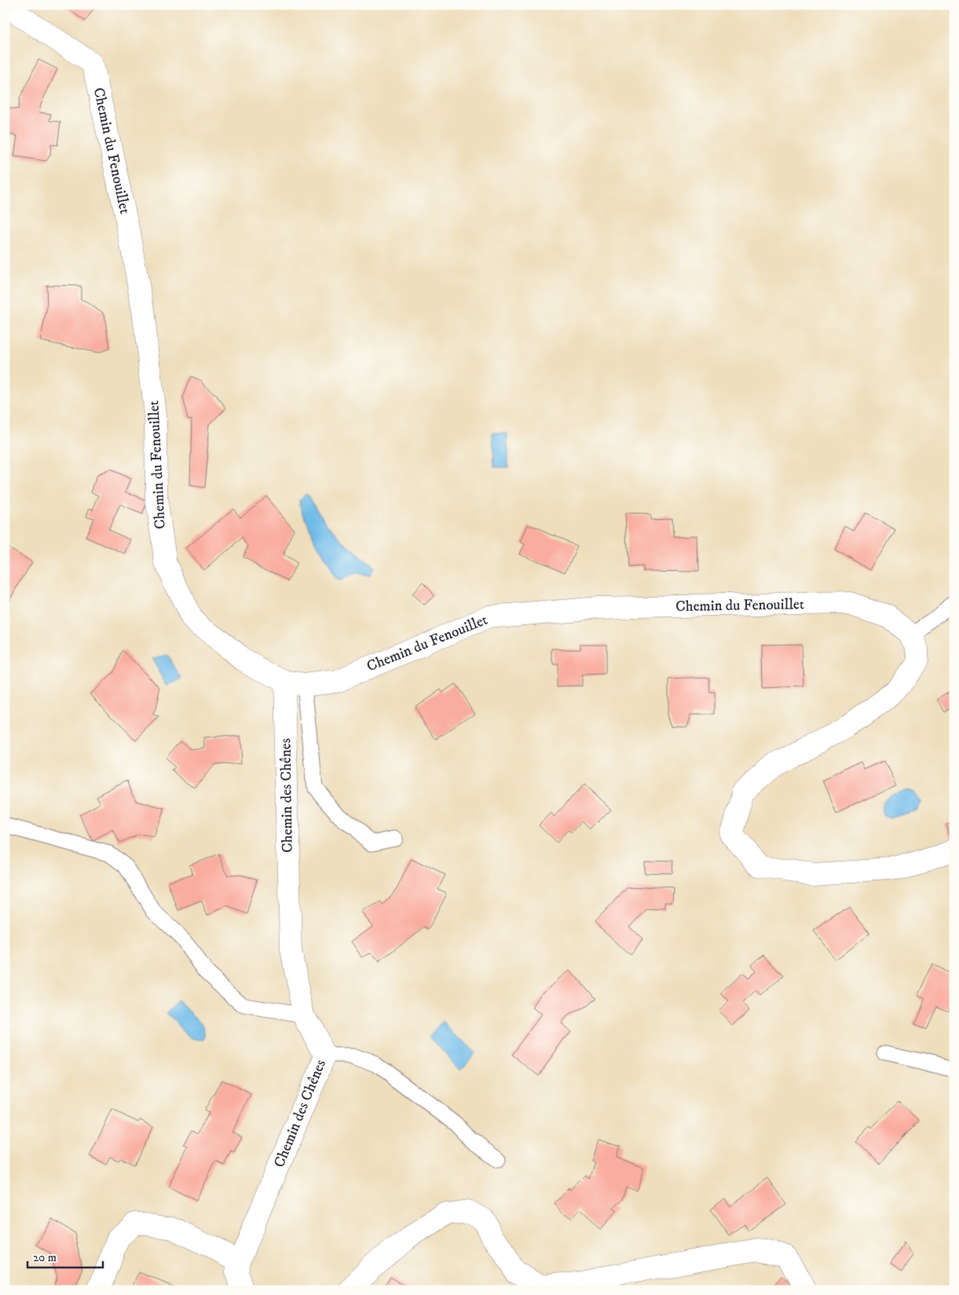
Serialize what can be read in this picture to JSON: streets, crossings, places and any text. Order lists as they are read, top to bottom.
{
  "streets": {
    "street": ["Chemin du Fenouillet", "Chemin des Chênes"]
  },
  "crossings": [
    ["Chemin du Fenouillet", "Chemin des Chênes"]
  ],
  "scale_bar": "20 m"
}
